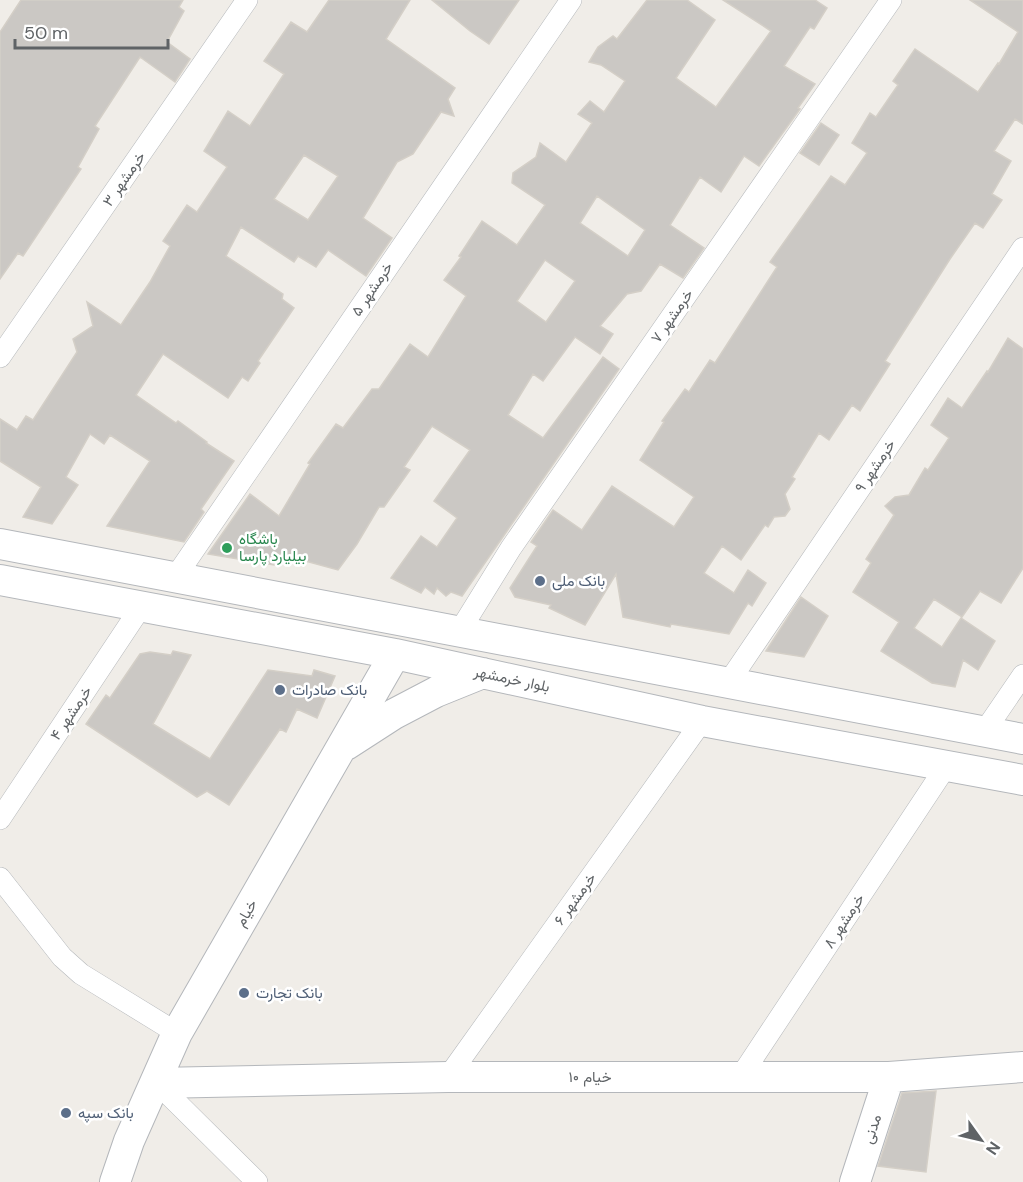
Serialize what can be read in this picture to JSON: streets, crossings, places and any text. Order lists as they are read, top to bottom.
{
  "streets": {
    "main road": [
      "بلوار خرمشهر",
      "خیام",
      "خیام ۱۰",
      "مدنی"
    ],
    "street": [
      "خرمشهر ۳",
      "خرمشهر ۵",
      "خرمشهر ۷",
      "خرمشهر ۹",
      "خرمشهر ۴",
      "خرمشهر ۶",
      "خرمشهر ۸"
    ]
  },
  "crossings": [
    ["بلوار خرمشهر", "خرمشهر ۴"],
    ["بلوار خرمشهر", "خرمشهر ۶"],
    ["بلوار خرمشهر", "خیام"],
    ["بلوار خرمشهر", "خرمشهر ۸"],
    ["خرمشهر ۶", "خیام ۱۰"],
    ["خیام", "خیام ۱۰"],
    ["خرمشهر ۸", "خیام ۱۰"],
    ["خیام ۱۰", "مدنی"]
  ],
  "places": [
    "باشگاه بیلیارد پارسا",
    "بانک ملی",
    "بانک صادرات",
    "بانک تجارت",
    "بانک سپه"
  ],
  "scale_bar": "50 m",
  "north": "bottom right"
}
